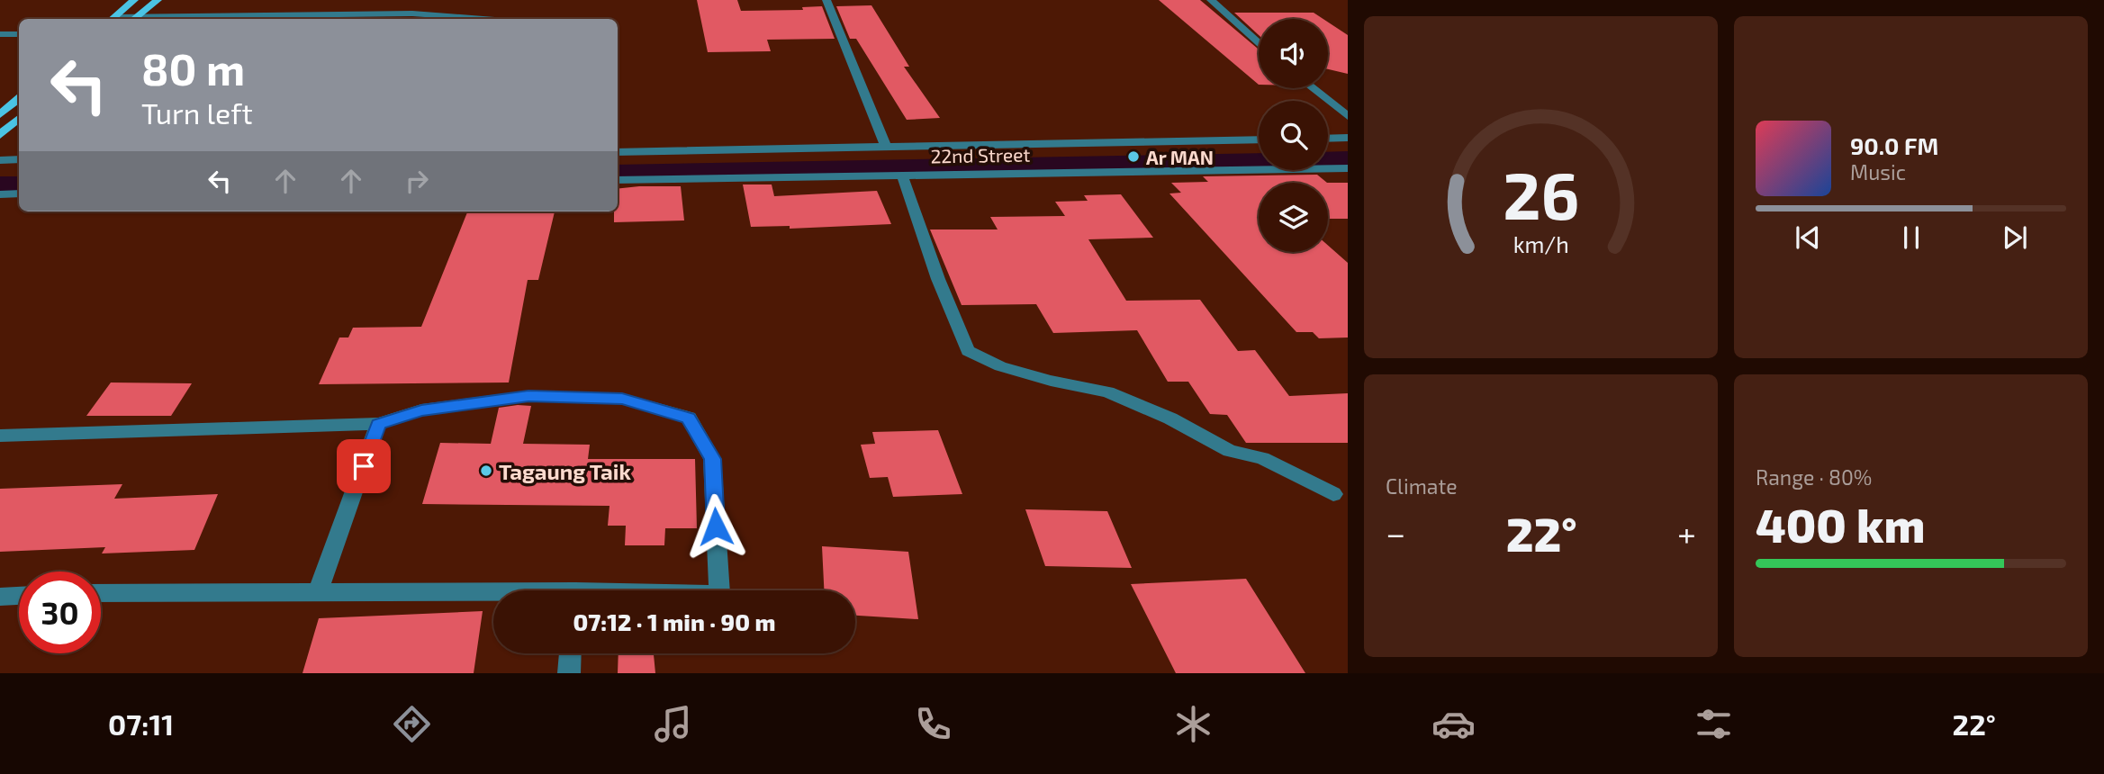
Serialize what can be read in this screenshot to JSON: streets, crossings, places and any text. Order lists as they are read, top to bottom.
{
  "streets": {
    "street": ["22nd Street"]
  },
  "places": ["Ar MAN", "Tagaung Taik"],
  "page": {
    "turn": ["80 m", "Turn left"],
    "song": ["90.0 FM", "Music"],
    "tile": [
      "Climate",
      ["Range · 80%", "400 km"]
    ],
    "heat": ["−", "22°", "+"],
    "limit": "30",
    "trip": "07:12 · 1 min · 90 m",
    "tabs": ["07:11", "22°"],
    "gauge": ["26", "km/h"]
  }
}
